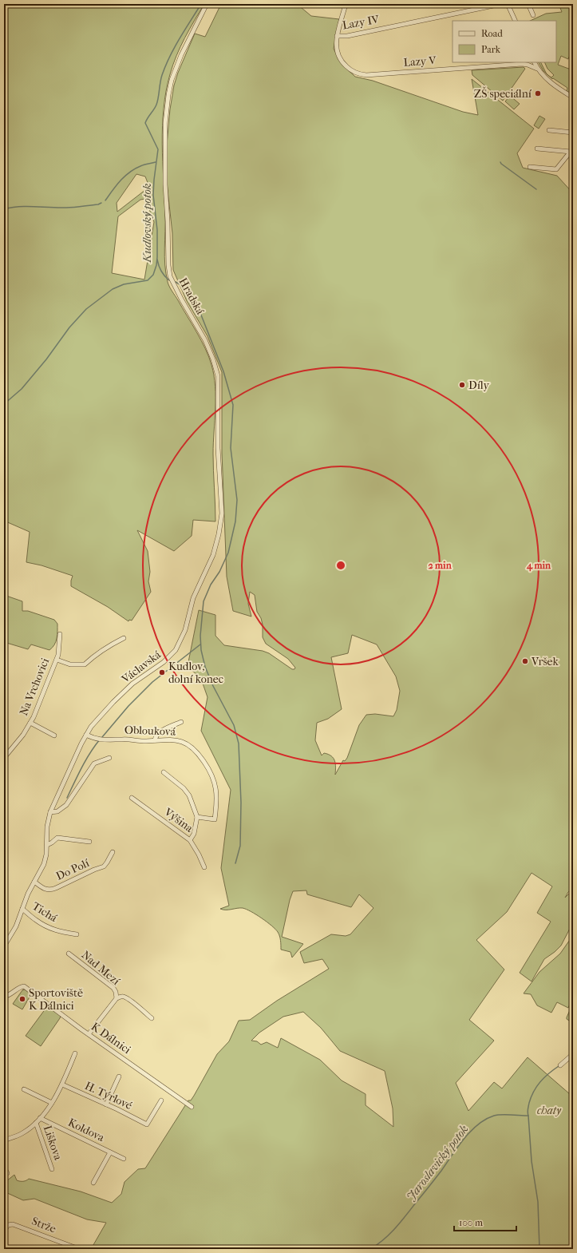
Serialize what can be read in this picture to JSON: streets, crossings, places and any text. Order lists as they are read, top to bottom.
{
  "streets": {
    "street": [
      "Lazy IV",
      "Lazy V",
      "Hradská",
      "Václavská",
      "Na Vrchovici",
      "Oblouková",
      "Výšina",
      "Do Polí",
      "Tichá",
      "Nad Mezí",
      "K Dálnici",
      "H. Týrlové",
      "Koldova",
      "Liškova",
      "Strže"
    ]
  },
  "crossings": [
    ["Lazy IV", "Lazy V"],
    ["Hradská", "Václavská"],
    ["Václavská", "Oblouková"],
    ["Václavská", "Do Polí"],
    ["Václavská", "Tichá"]
  ],
  "water": ["Kudlovský potok", "Jaroslavický potok"],
  "parks": ["chaty"],
  "places": [
    "ZŠ speciální",
    "Díly",
    "Vršek",
    "Kudlov, dolní konec",
    "Sportoviště K Dálnici"
  ],
  "legend": ["Road", "Park"],
  "scale_bar": "100 m",
  "rings": ["2 min", "4 min"]
}
